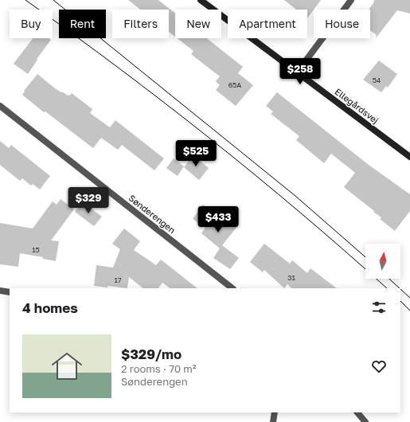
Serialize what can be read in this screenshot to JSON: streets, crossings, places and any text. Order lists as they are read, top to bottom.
{
  "streets": {
    "street": ["Ellegårdsvej", "Sønderengen"]
  },
  "house_numbers": [
    "54",
    "65A",
    "15",
    "31",
    "17"
  ],
  "north": "top",
  "page": {
    "chip": [
      "Buy",
      "Rent",
      "Filters",
      "New",
      "Apartment",
      "House"
    ],
    "price": [
      "$258",
      "$525",
      "$329",
      "$433"
    ],
    "heading": "4 homes",
    "list": [
      {
        "name": "$329/mo",
        "note": "2 rooms · 70 m² · Sønderengen"
      }
    ]
  }
}
